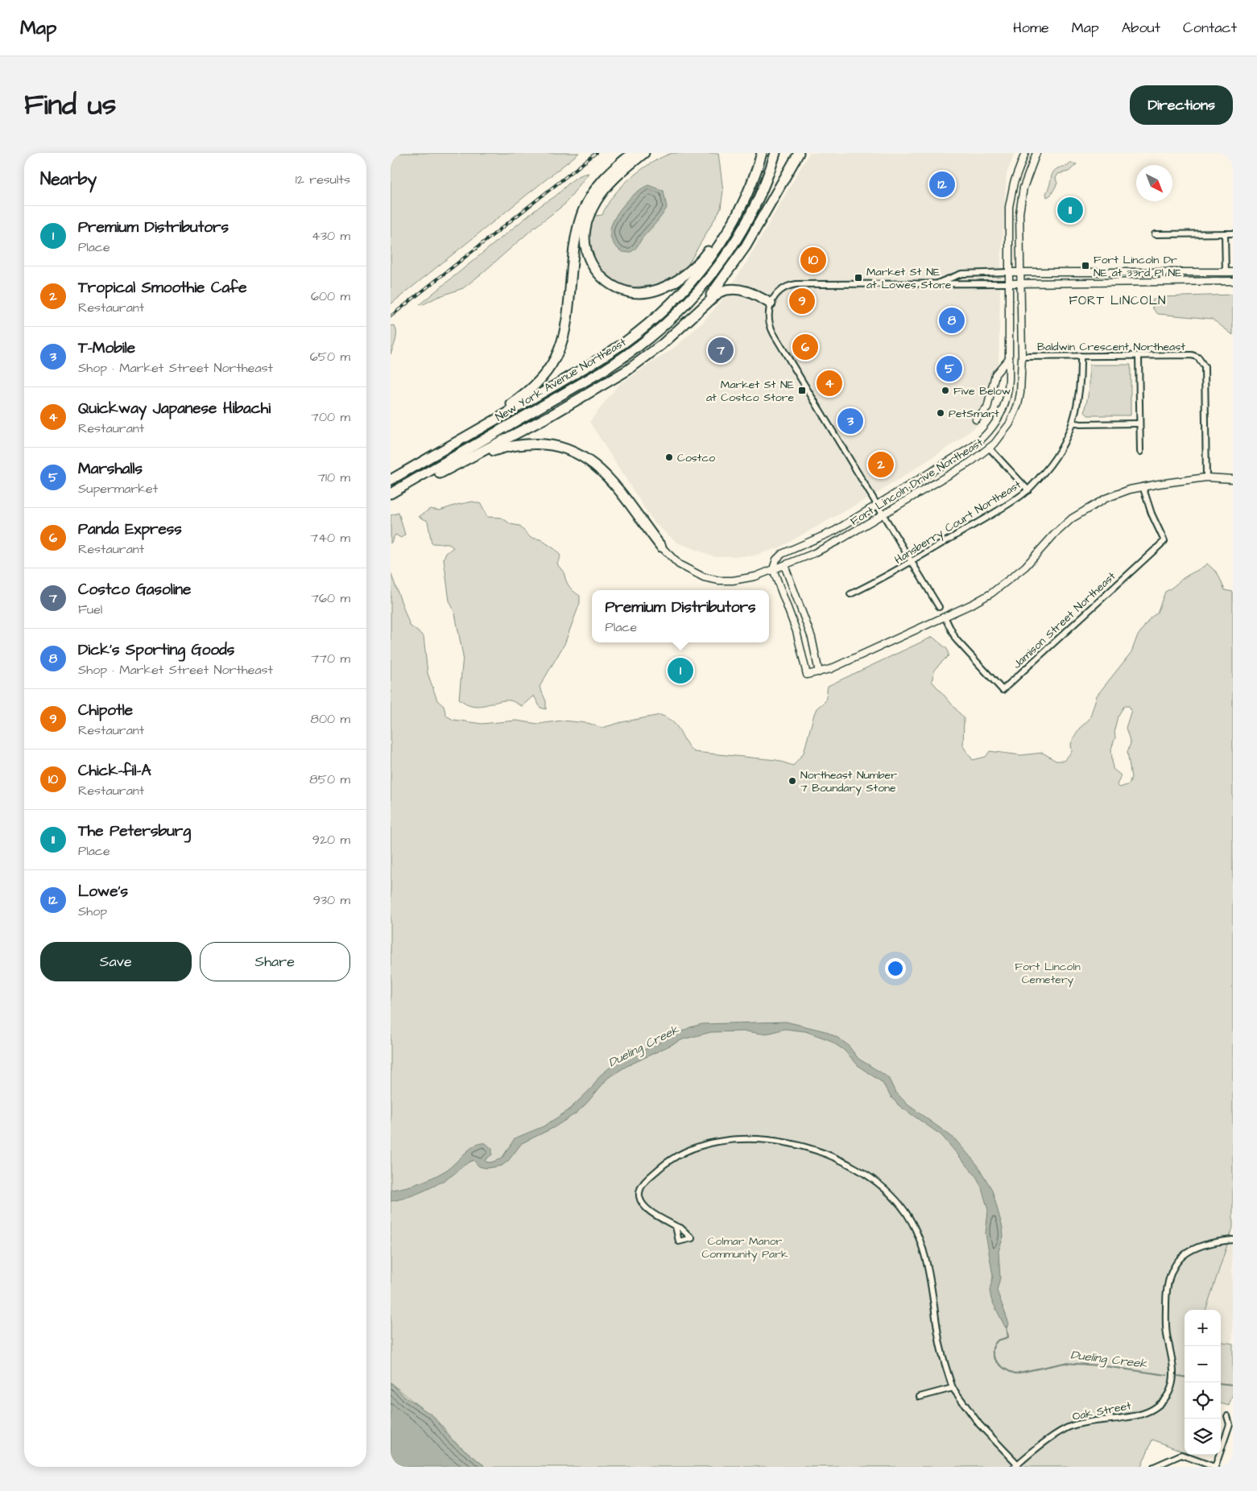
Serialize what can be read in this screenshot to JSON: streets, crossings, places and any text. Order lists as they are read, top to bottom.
{
  "streets": {
    "highway": ["New York Avenue Northeast"],
    "street": [
      "Baldwin Crescent Northeast",
      "Fort Lincoln Drive Northeast",
      "Hansberry Court Northeast",
      "Jamison Street Northeast",
      "Oak Street"
    ]
  },
  "crossings": [
    ["Baldwin Crescent Northeast", "Fort Lincoln Drive Northeast"],
    ["Baldwin Crescent Northeast", "Hansberry Court Northeast"]
  ],
  "districts": ["FORT LINCOLN"],
  "water": ["Dueling Creek"],
  "parks": ["Fort Lincoln Cemetery", "Colmar Manor Community Park"],
  "places": {
    "transit": ["Fort Lincoln Dr NE at 33rd Pl NE", "Market St NE at Lowes Store", "Market St NE at Costco Store"],
    "other": [
      "Five Below",
      "PetSmart",
      "Costco",
      "Northeast Number 7 Boundary Stone"
    ]
  },
  "north": "bottom right",
  "page": {
    "header": "Map",
    "nav": [
      "Home",
      "Map",
      "About",
      "Contact"
    ],
    "title": "Find us",
    "buttons": [
      "Directions",
      ["Save", "Share"]
    ],
    "heading": ["Nearby", "12 results"],
    "pins": [
      "12",
      "11",
      "10",
      "9",
      "8",
      "6",
      "7",
      "5",
      "4",
      "3",
      "2",
      "1"
    ],
    "list": [
      {
        "mark": "1",
        "name": "Premium Distributors",
        "note": "Place",
        "value": "430 m"
      },
      {
        "mark": "2",
        "name": "Tropical Smoothie Cafe",
        "note": "Restaurant",
        "value": "600 m"
      },
      {
        "mark": "3",
        "name": "T-Mobile",
        "note": "Shop · Market Street Northeast",
        "value": "650 m"
      },
      {
        "mark": "4",
        "name": "Quickway Japanese Hibachi",
        "note": "Restaurant",
        "value": "700 m"
      },
      {
        "mark": "5",
        "name": "Marshalls",
        "note": "Supermarket",
        "value": "710 m"
      },
      {
        "mark": "6",
        "name": "Panda Express",
        "note": "Restaurant",
        "value": "740 m"
      },
      {
        "mark": "7",
        "name": "Costco Gasoline",
        "note": "Fuel",
        "value": "760 m"
      },
      {
        "mark": "8",
        "name": "Dick's Sporting Goods",
        "note": "Shop · Market Street Northeast",
        "value": "770 m"
      },
      {
        "mark": "9",
        "name": "Chipotle",
        "note": "Restaurant",
        "value": "800 m"
      },
      {
        "mark": "10",
        "name": "Chick-fil-A",
        "note": "Restaurant",
        "value": "850 m"
      },
      {
        "mark": "11",
        "name": "The Petersburg",
        "note": "Place",
        "value": "920 m"
      },
      {
        "mark": "12",
        "name": "Lowe's",
        "note": "Shop",
        "value": "930 m"
      }
    ],
    "popup": ["Premium Distributors", "Place"],
    "map_buttons": ["+", "−"]
  }
}
